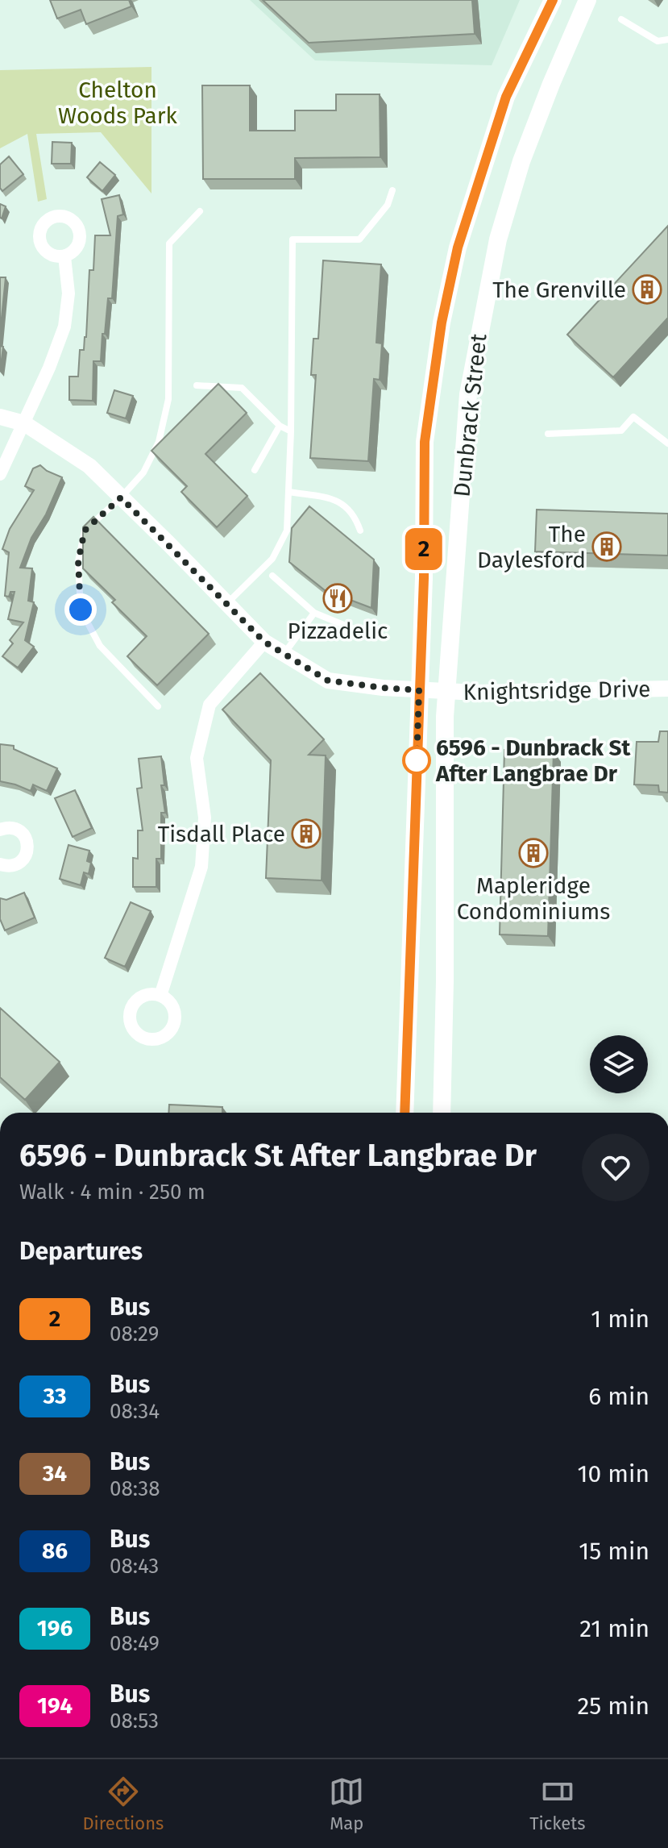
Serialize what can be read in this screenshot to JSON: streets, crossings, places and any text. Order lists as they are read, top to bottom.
{
  "streets": {
    "main road": ["Dunbrack Street"],
    "street": ["Knightsridge Drive"]
  },
  "crossings": [
    ["Dunbrack Street", "Knightsridge Drive"]
  ],
  "parks": ["Chelton Woods Park"],
  "places": {
    "building": [
      "The Grenville",
      "The Daylesford",
      "Tisdall Place",
      "Mapleridge Condominiums"
    ],
    "restaurant": ["Pizzadelic"],
    "other": ["6596 - Dunbrack St After Langbrae Dr"]
  },
  "lines": ["bus line 2"],
  "page": {
    "on_map": "2",
    "heading": [
      ["6596 - Dunbrack St After Langbrae Dr", "Walk · 4 min · 250 m"],
      "Departures"
    ],
    "list": [
      {
        "mark": "2",
        "name": "Bus",
        "note": "08:29",
        "value": "1 min"
      },
      {
        "mark": "33",
        "name": "Bus",
        "note": "08:34",
        "value": "6 min"
      },
      {
        "mark": "34",
        "name": "Bus",
        "note": "08:38",
        "value": "10 min"
      },
      {
        "mark": "86",
        "name": "Bus",
        "note": "08:43",
        "value": "15 min"
      },
      {
        "mark": "196",
        "name": "Bus",
        "note": "08:49",
        "value": "21 min"
      },
      {
        "mark": "194",
        "name": "Bus",
        "note": "08:53",
        "value": "25 min"
      }
    ],
    "tabs": ["Directions", "Map", "Tickets"]
  }
}
